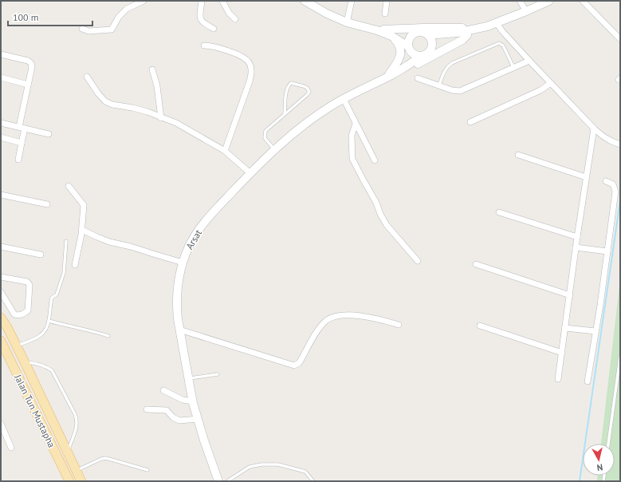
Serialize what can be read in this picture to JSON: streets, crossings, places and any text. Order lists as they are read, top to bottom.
{
  "streets": {
    "main road": ["Arsat", "Jalan Tun Mustapha"]
  },
  "scale_bar": "100 m",
  "north": "bottom"
}
